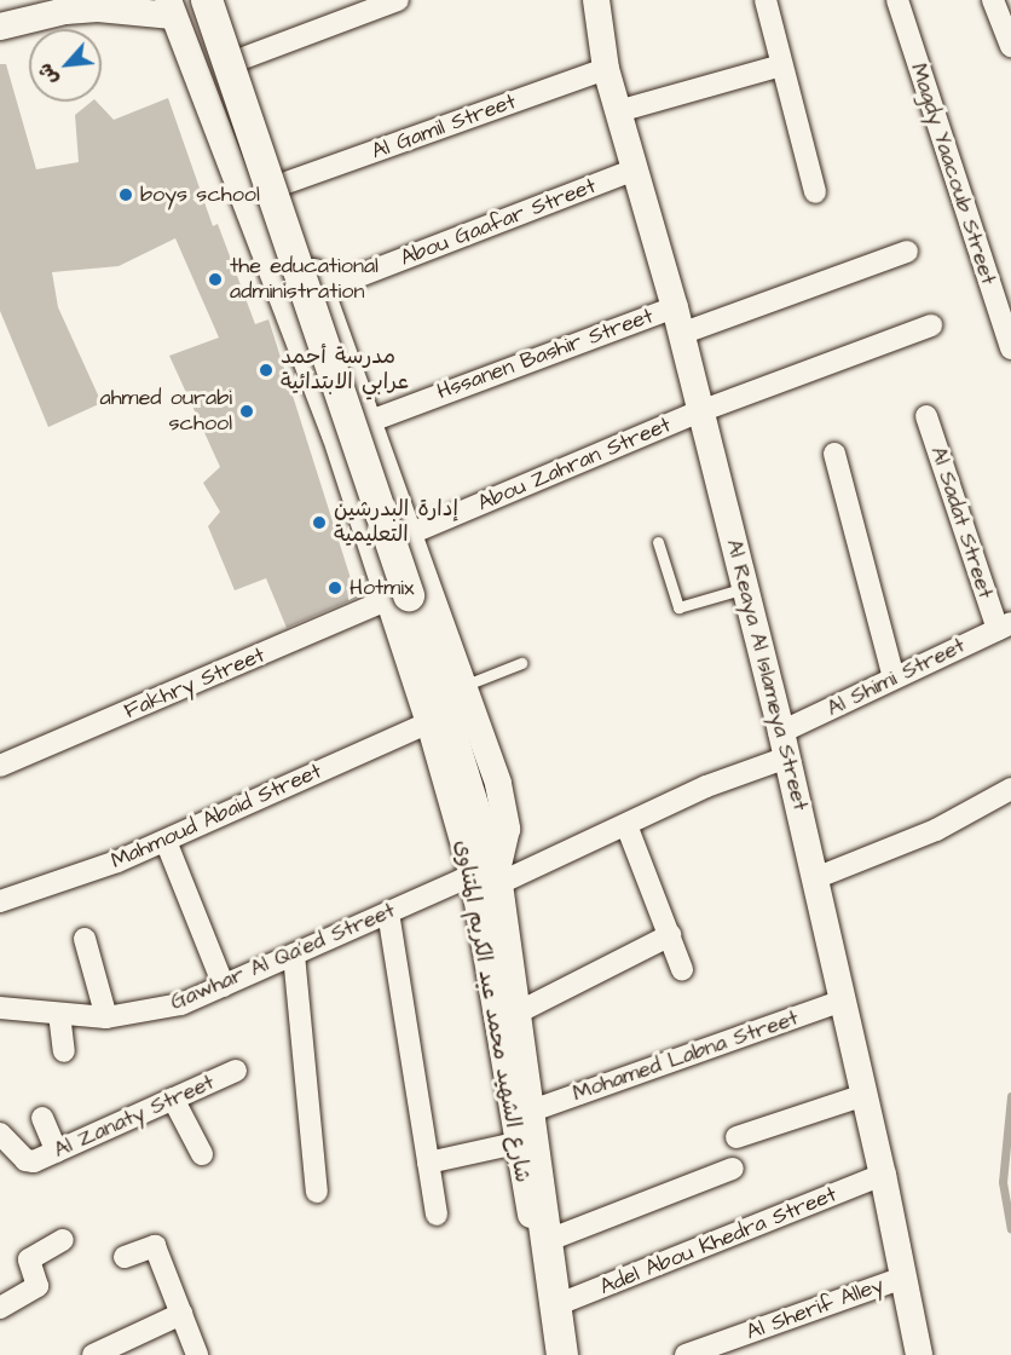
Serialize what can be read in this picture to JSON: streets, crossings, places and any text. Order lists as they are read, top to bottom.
{
  "streets": {
    "street": [
      "Al Gamil Street",
      "Magdy Yaacoub Street",
      "Abou Gaafar Street",
      "Hssanen Bashir Street",
      "Abou Zahran Street",
      "Al Sadat Street",
      "Al Reaya Al Islameya Street",
      "Al Shimi Street",
      "Fakhry Street",
      "Mahmoud Abaid Street",
      "Gawhar Al Qa'ed Street",
      "شارع الشهيد محمد عبد الكريم المتناوى",
      "Mohamed Labna Street",
      "Al Zanaty Street",
      "Adel Abou Khedra Street",
      "Al Sherif Alley"
    ]
  },
  "crossings": [
    ["Al Gamil Street", "Al Reaya Al Islameya Street"],
    ["Al Gamil Street", "شارع الشهيد محمد عبد الكريم المتناوى"],
    ["Abou Gaafar Street", "Al Reaya Al Islameya Street"],
    ["Abou Gaafar Street", "شارع الشهيد محمد عبد الكريم المتناوى"],
    ["Hssanen Bashir Street", "Al Reaya Al Islameya Street"],
    ["Hssanen Bashir Street", "شارع الشهيد محمد عبد الكريم المتناوى"],
    ["Abou Zahran Street", "Al Reaya Al Islameya Street"],
    ["Abou Zahran Street", "شارع الشهيد محمد عبد الكريم المتناوى"],
    ["Al Sadat Street", "Al Shimi Street"],
    ["Al Reaya Al Islameya Street", "Al Shimi Street"],
    ["Al Reaya Al Islameya Street", "Mohamed Labna Street"],
    ["Al Reaya Al Islameya Street", "Adel Abou Khedra Street"],
    ["Al Reaya Al Islameya Street", "Al Sherif Alley"],
    ["Al Shimi Street", "Gawhar Al Qa'ed Street"],
    ["Fakhry Street", "شارع الشهيد محمد عبد الكريم المتناوى"],
    ["Mahmoud Abaid Street", "شارع الشهيد محمد عبد الكريم المتناوى"],
    ["Gawhar Al Qa'ed Street", "شارع الشهيد محمد عبد الكريم المتناوى"]
  ],
  "places": [
    "boys school",
    "the educational administration",
    "مدرسة أحمد عرابي الابتدائية",
    "ahmed ourabi school",
    "إدارة البدرشين التعليمية",
    "Hotmix"
  ],
  "north": "bottom left"
}
